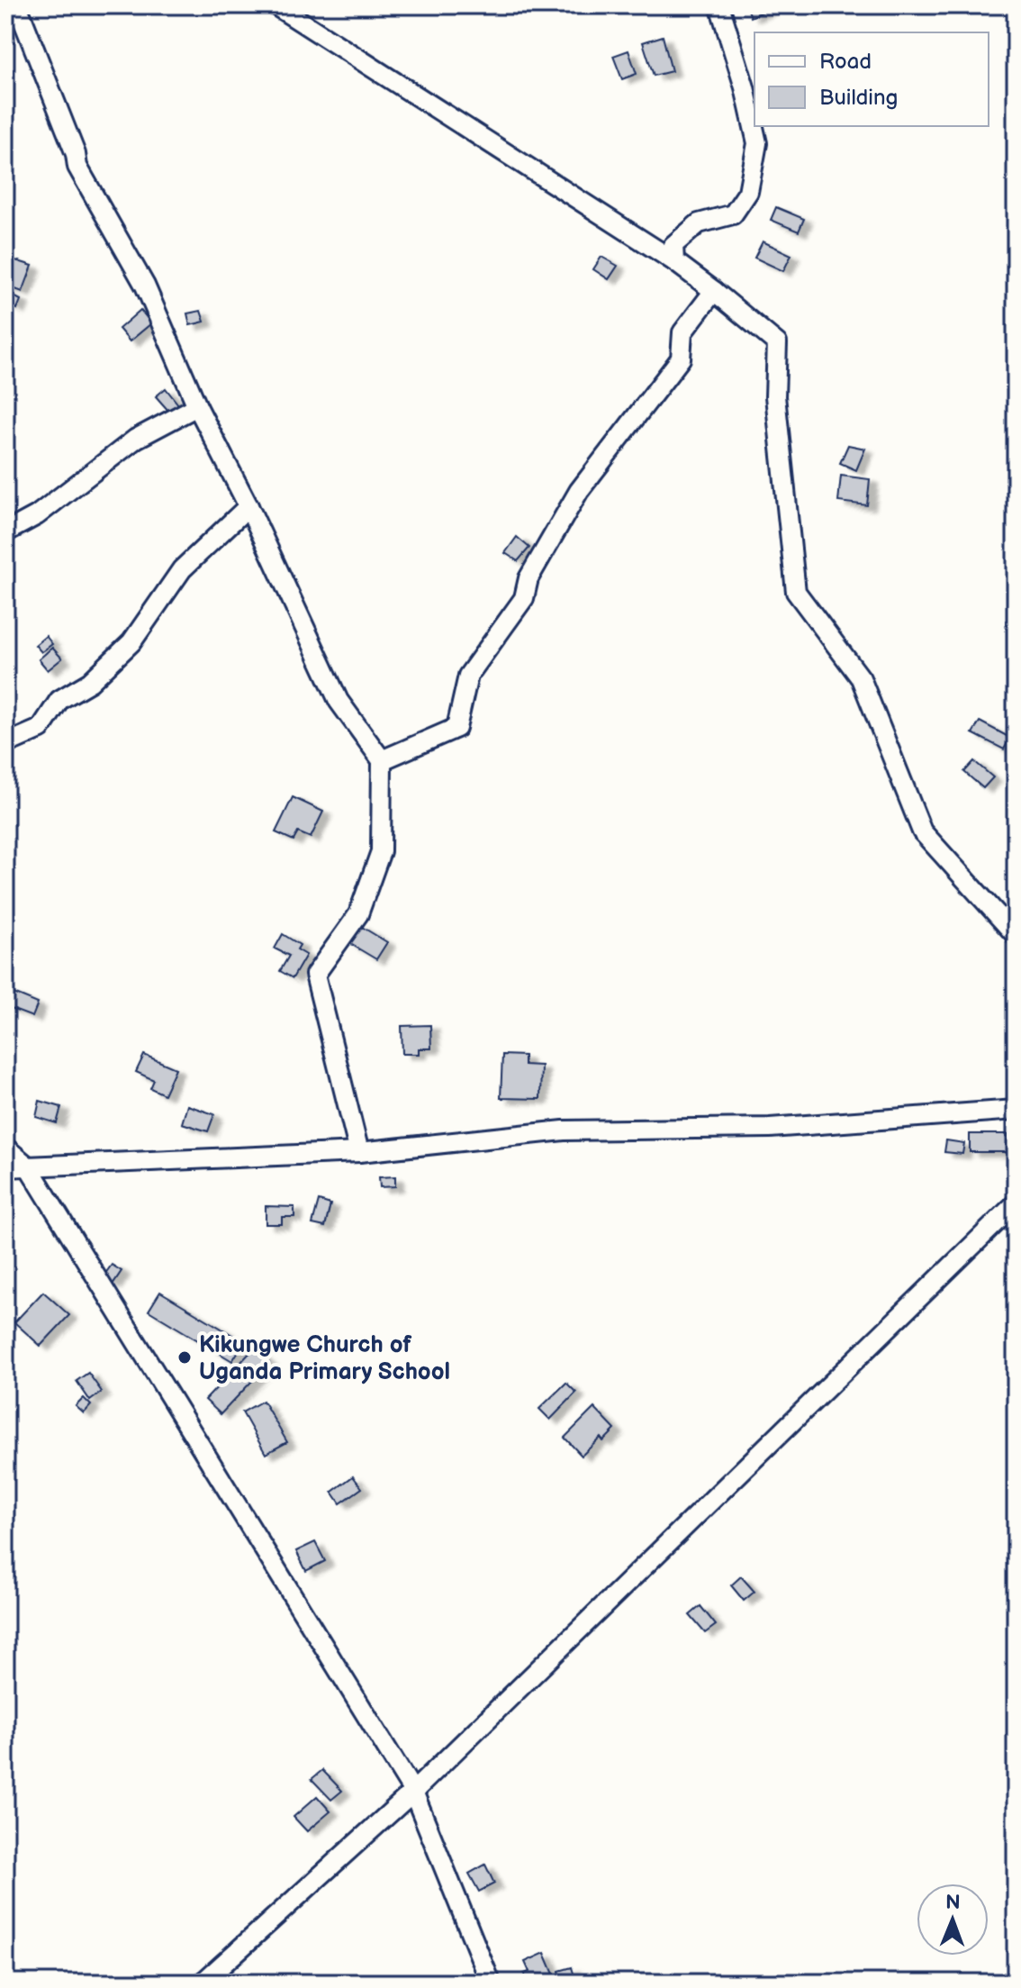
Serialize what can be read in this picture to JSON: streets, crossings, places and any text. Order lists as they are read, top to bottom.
{
  "places": ["Kikungwe Church of Uganda Primary School"],
  "legend": ["Road", "Building"],
  "north": "top"
}
